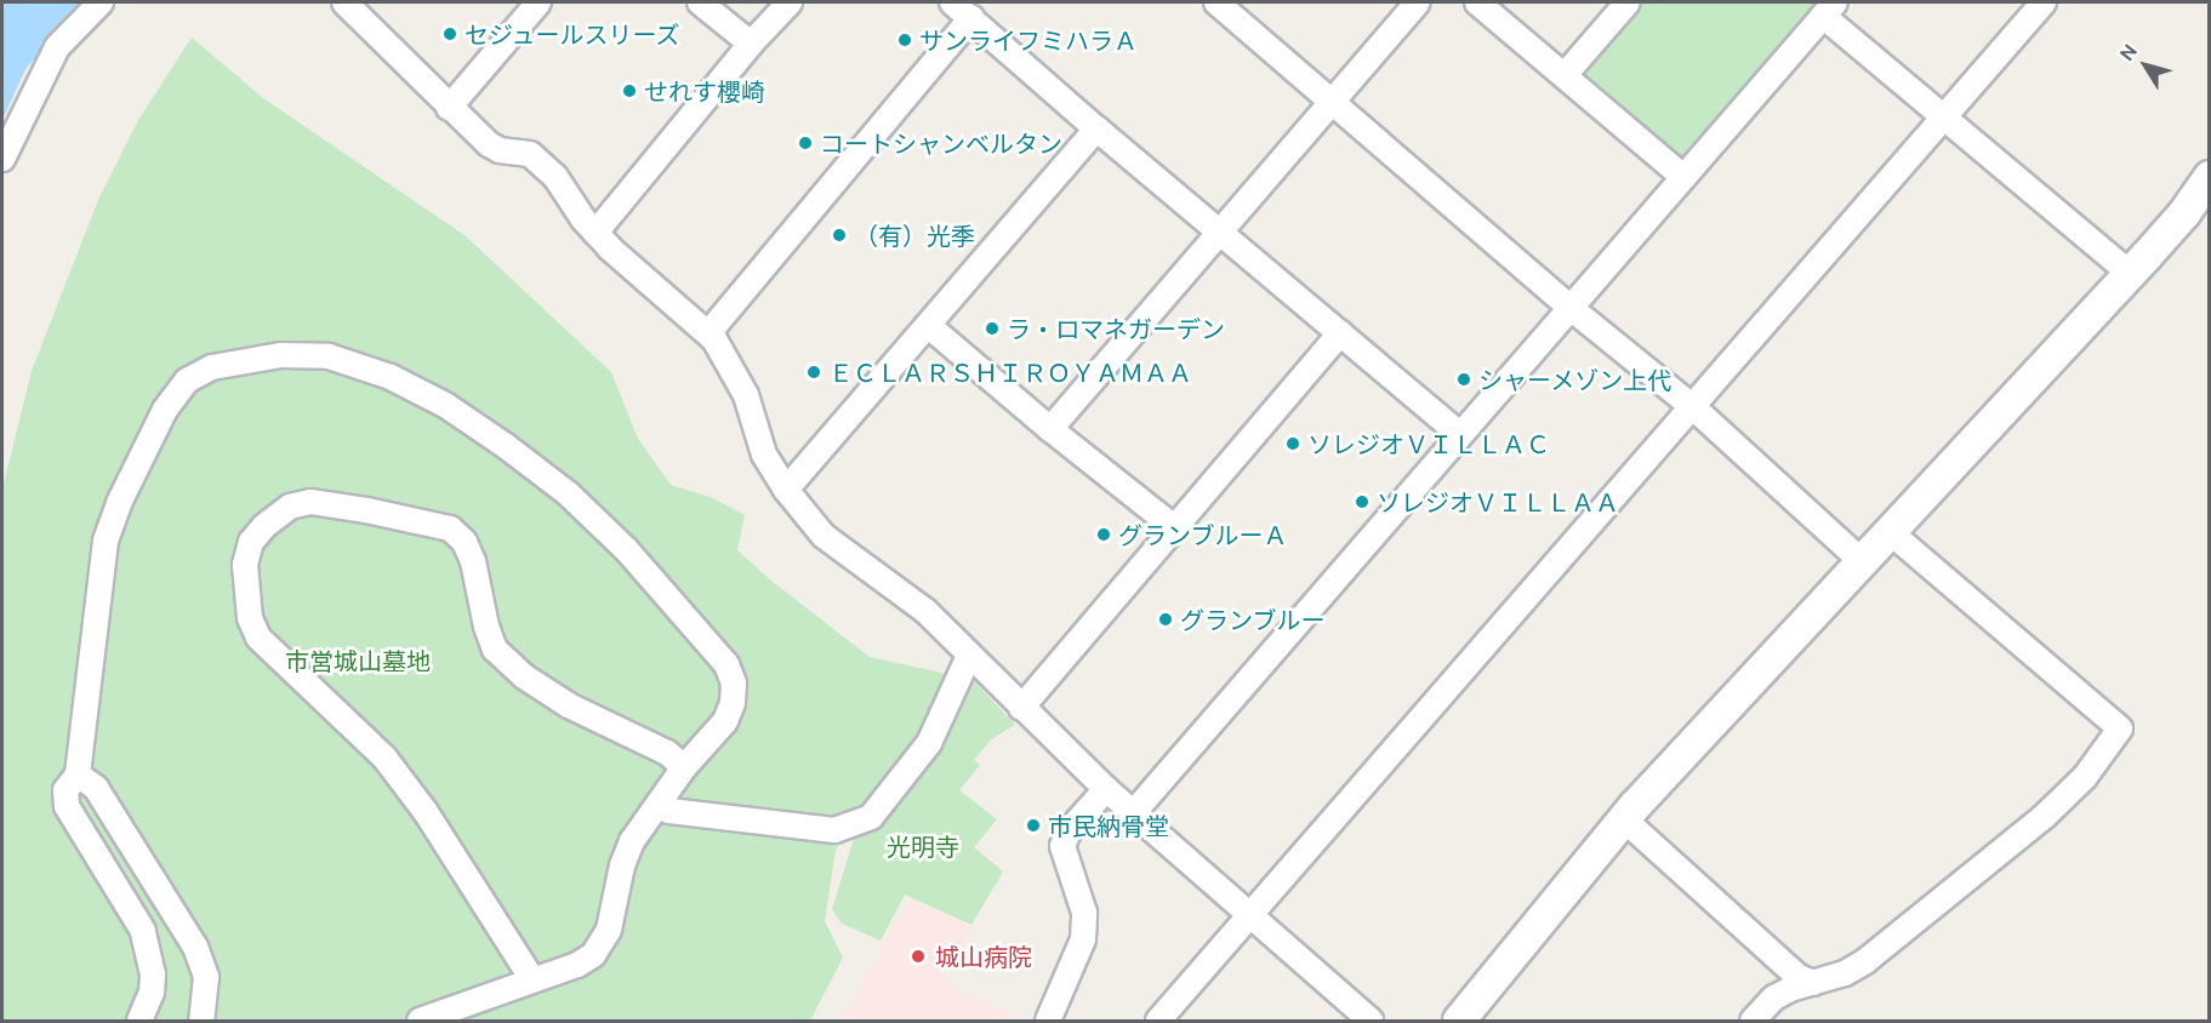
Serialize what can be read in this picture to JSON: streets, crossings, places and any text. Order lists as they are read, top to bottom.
{
  "parks": ["市営城山墓地", "光明寺"],
  "places": [
    "セジュールスリーズ",
    "サンライフミハラＡ",
    "せれす櫻崎",
    "コートシャンベルタン",
    "（有）光季",
    "ラ・ロマネガーデン",
    "ＥＣＬＡＲＳＨＩＲＯＹＡＭＡＡ",
    "シャーメゾン上代",
    "ソレジオＶＩＬＬＡＣ",
    "ソレジオＶＩＬＬＡＡ",
    "グランブルーＡ",
    "グランブルー",
    "市民納骨堂",
    "城山病院"
  ],
  "north": "top left"
}
